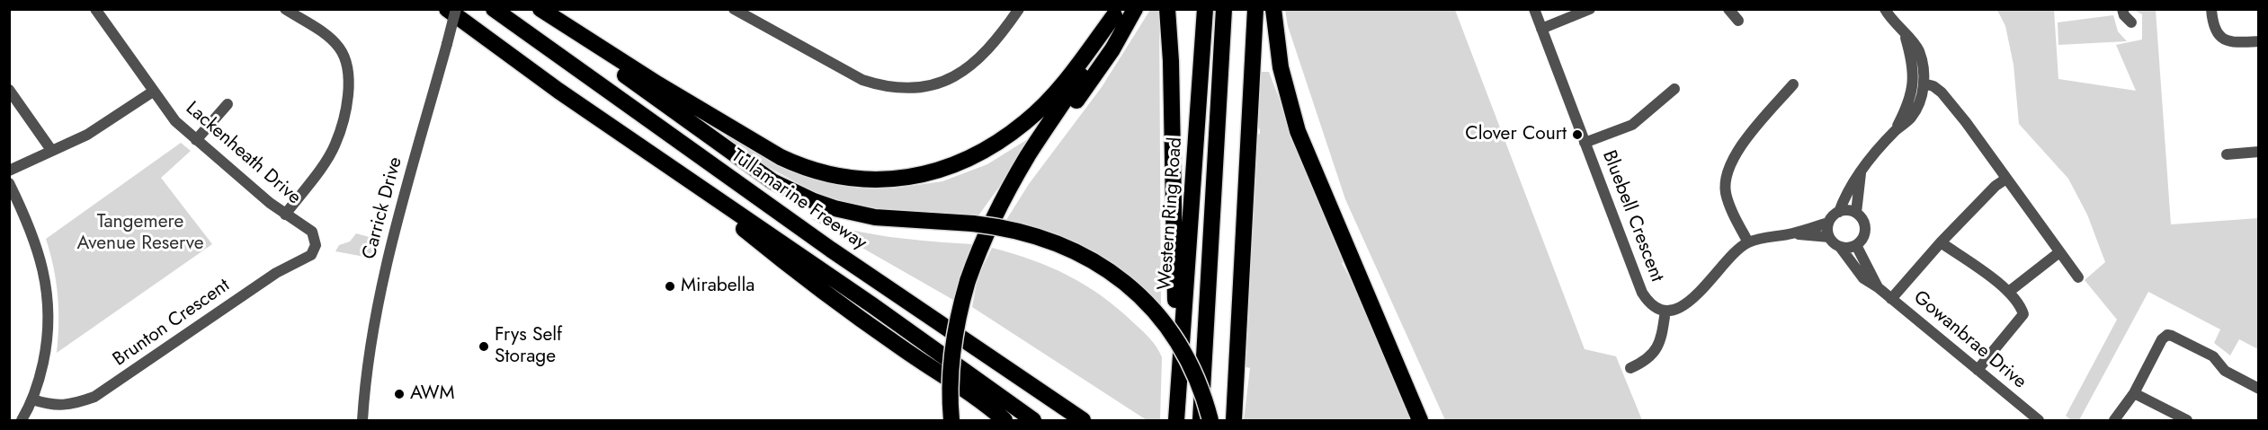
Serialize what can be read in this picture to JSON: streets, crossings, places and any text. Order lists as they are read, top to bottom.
{
  "streets": {
    "highway": ["Tullamarine Freeway", "Western Ring Road"],
    "street": [
      "Lackenheath Drive",
      "Carrick Drive",
      "Bluebell Crescent",
      "Brunton Crescent",
      "Gowanbrae Drive"
    ]
  },
  "crossings": [
    ["Lackenheath Drive", "Brunton Crescent"]
  ],
  "parks": ["Tangemere Avenue Reserve"],
  "places": [
    "Clover Court",
    "Mirabella",
    "Frys Self Storage",
    "AWM"
  ]
}
